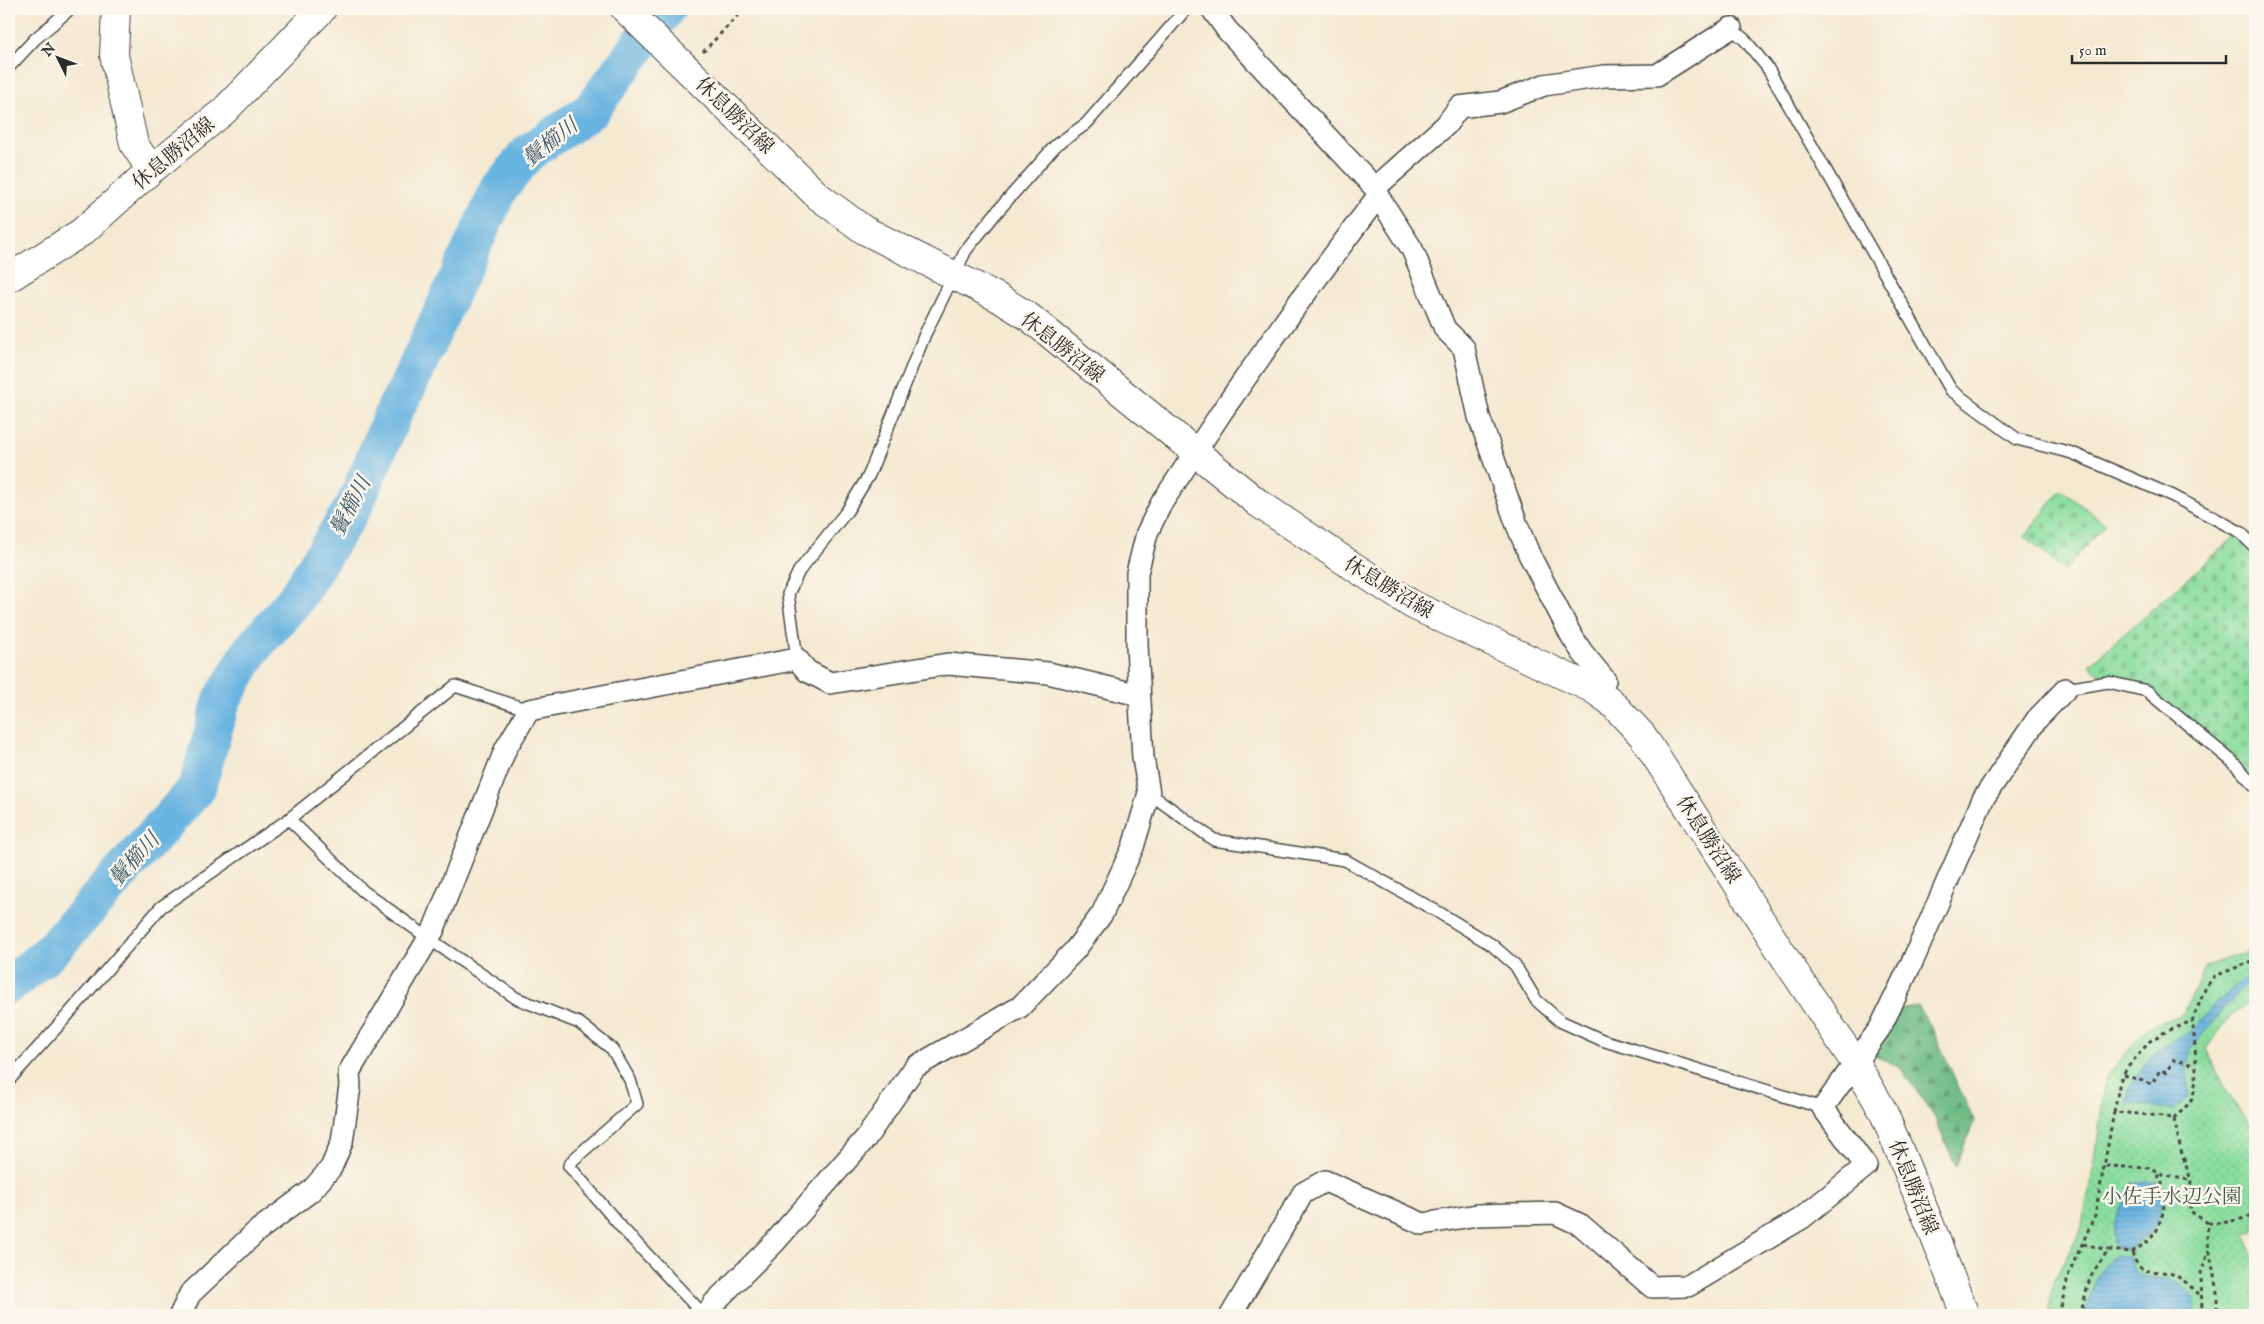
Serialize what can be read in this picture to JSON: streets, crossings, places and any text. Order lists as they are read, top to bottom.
{
  "streets": {
    "main road": ["休息勝沼線"]
  },
  "water": ["鬢櫛川"],
  "parks": ["小佐手水辺公園"],
  "scale_bar": "50 m",
  "north": "top left"
}
